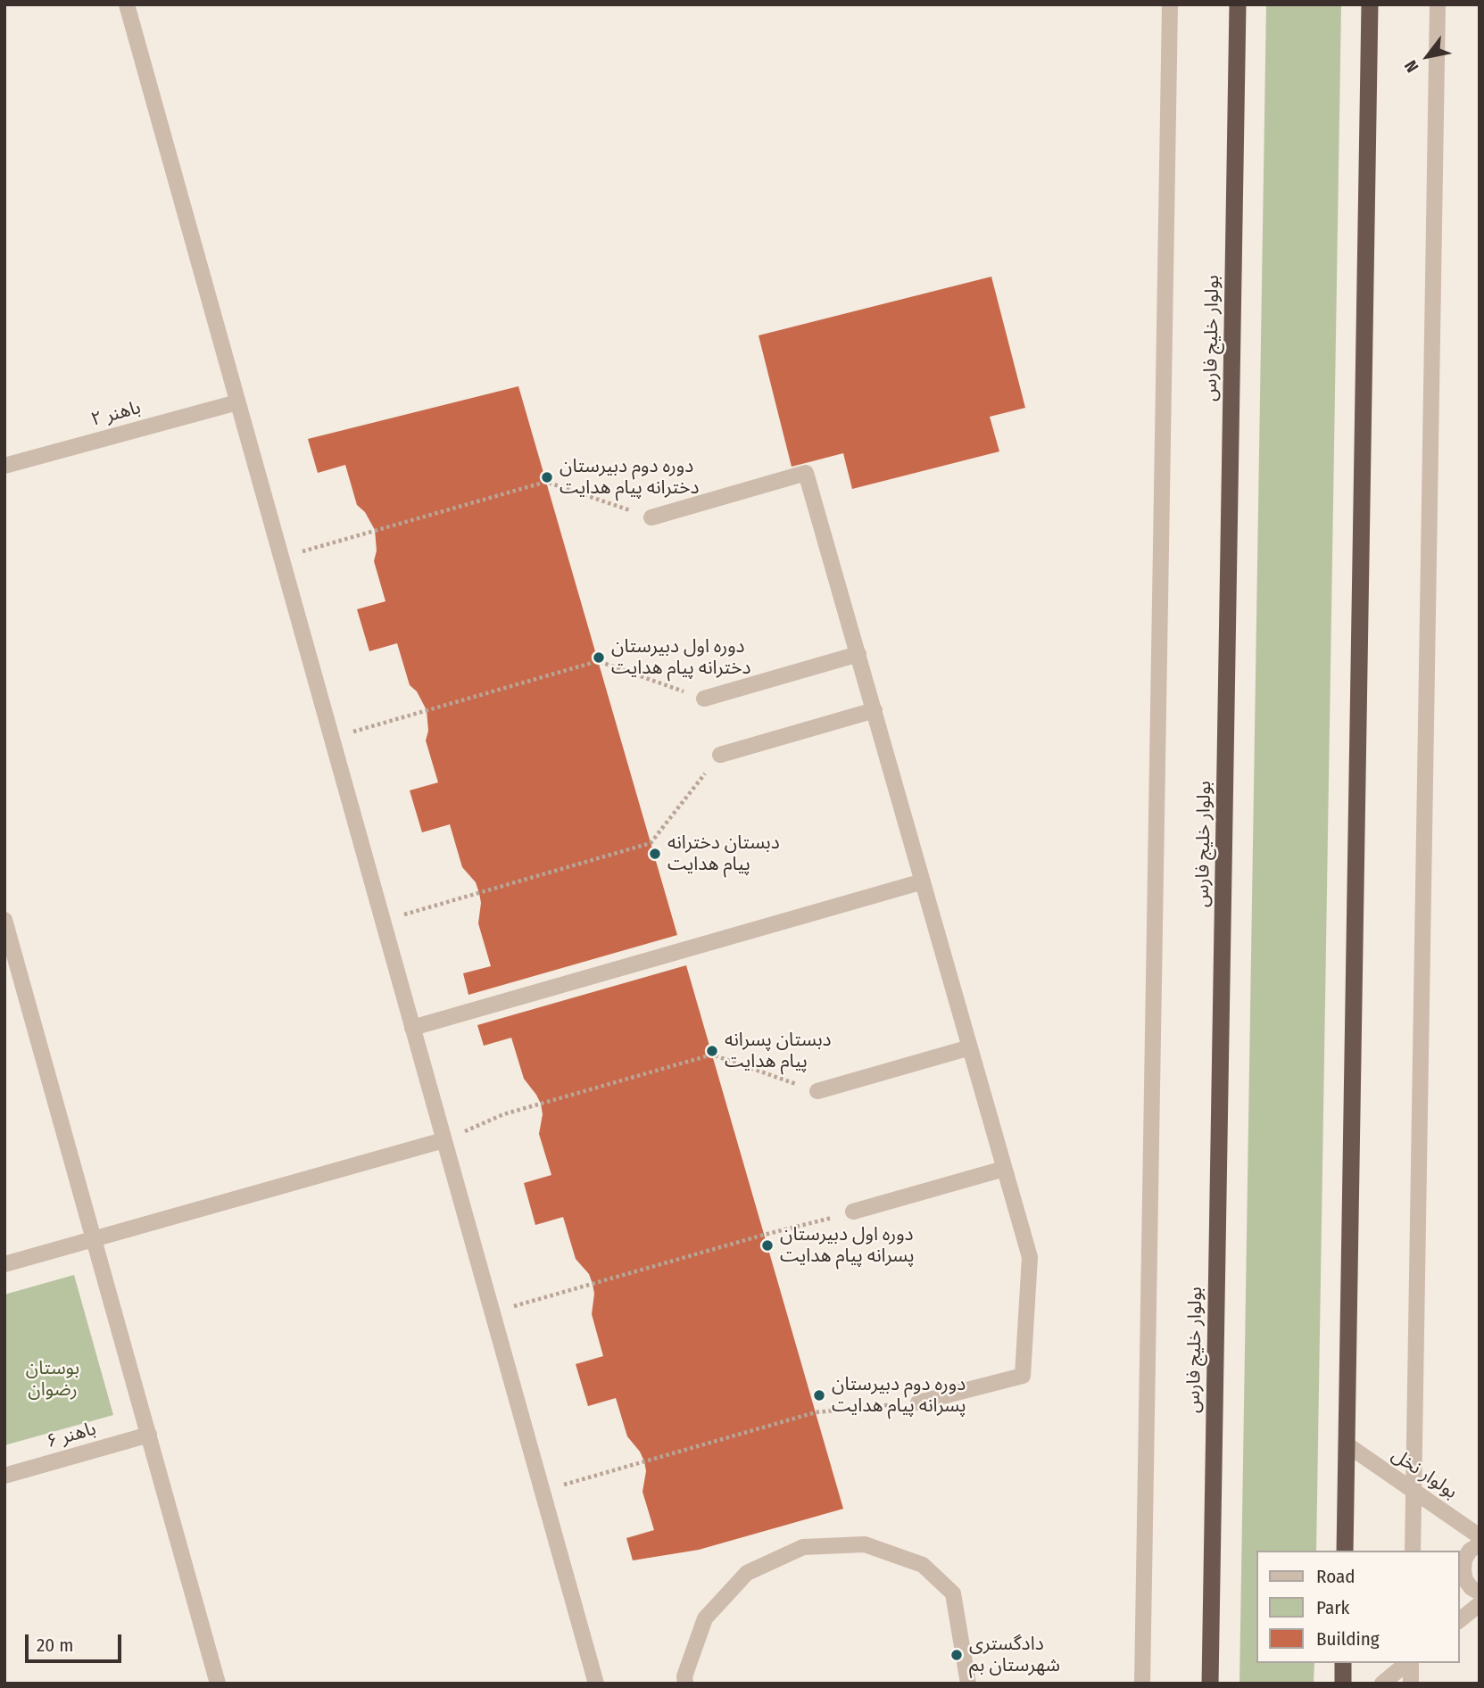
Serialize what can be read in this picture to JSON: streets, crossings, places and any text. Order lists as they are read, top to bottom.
{
  "streets": {
    "highway": ["بولوار خلیج فارس"],
    "street": ["باهنر ۲", "باهنر ۶", "بولوار نخل"]
  },
  "parks": ["بوستان رضوان"],
  "places": [
    "دوره دوم دبیرستان دخترانه پیام هدایت",
    "دوره اول دبیرستان دخترانه پیام هدایت",
    "دبستان دخترانه پیام هدایت",
    "دبستان پسرانه پیام هدایت",
    "دوره اول دبیرستان پسرانه پیام هدایت",
    "دوره دوم دبیرستان پسرانه پیام هدایت",
    "دادگستری شهرستان بم"
  ],
  "legend": ["Road", "Park", "Building"],
  "scale_bar": "20 m",
  "north": "bottom left"
}
